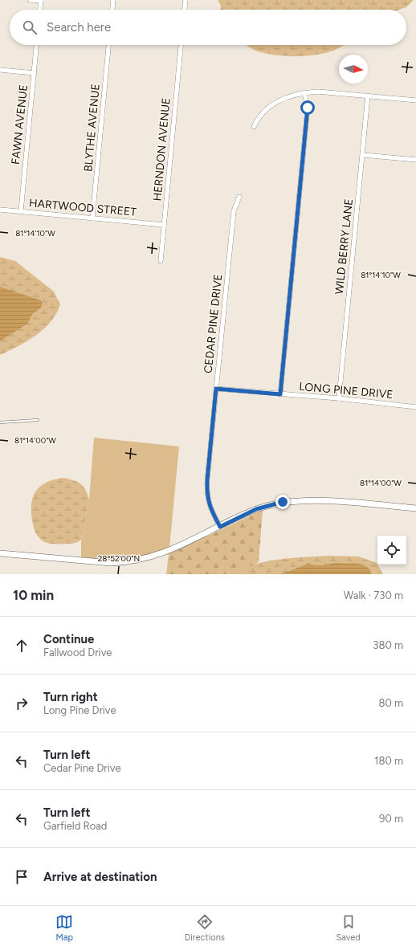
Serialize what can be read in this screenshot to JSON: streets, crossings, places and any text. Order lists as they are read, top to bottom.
{
  "streets": {
    "street": [
      "FAWN AVENUE",
      "BLYTHE AVENUE",
      "HERNDON AVENUE",
      "HARTWOOD STREET",
      "WILD BERRY LANE",
      "CEDAR PINE DRIVE",
      "LONG PINE DRIVE"
    ]
  },
  "crossings": [
    ["FAWN AVENUE", "HARTWOOD STREET"],
    ["BLYTHE AVENUE", "HARTWOOD STREET"],
    ["HERNDON AVENUE", "HARTWOOD STREET"],
    ["WILD BERRY LANE", "LONG PINE DRIVE"],
    ["CEDAR PINE DRIVE", "LONG PINE DRIVE"]
  ],
  "north": "right",
  "page": {
    "search": "Search here",
    "heading": ["10 min", "Walk · 730 m"],
    "list": [
      ["Continue", "Fallwood Drive", "380 m"],
      ["Turn right", "Long Pine Drive", "80 m"],
      ["Turn left", "Cedar Pine Drive", "180 m"],
      ["Turn left", "Garfield Road", "90 m"],
      "Arrive at destination"
    ],
    "nav": ["Map", "Directions", "Saved"]
  },
  "coordinates": ["81°14'10\"W", "81°14'00\"W", "28°52'00\"N"]
}
